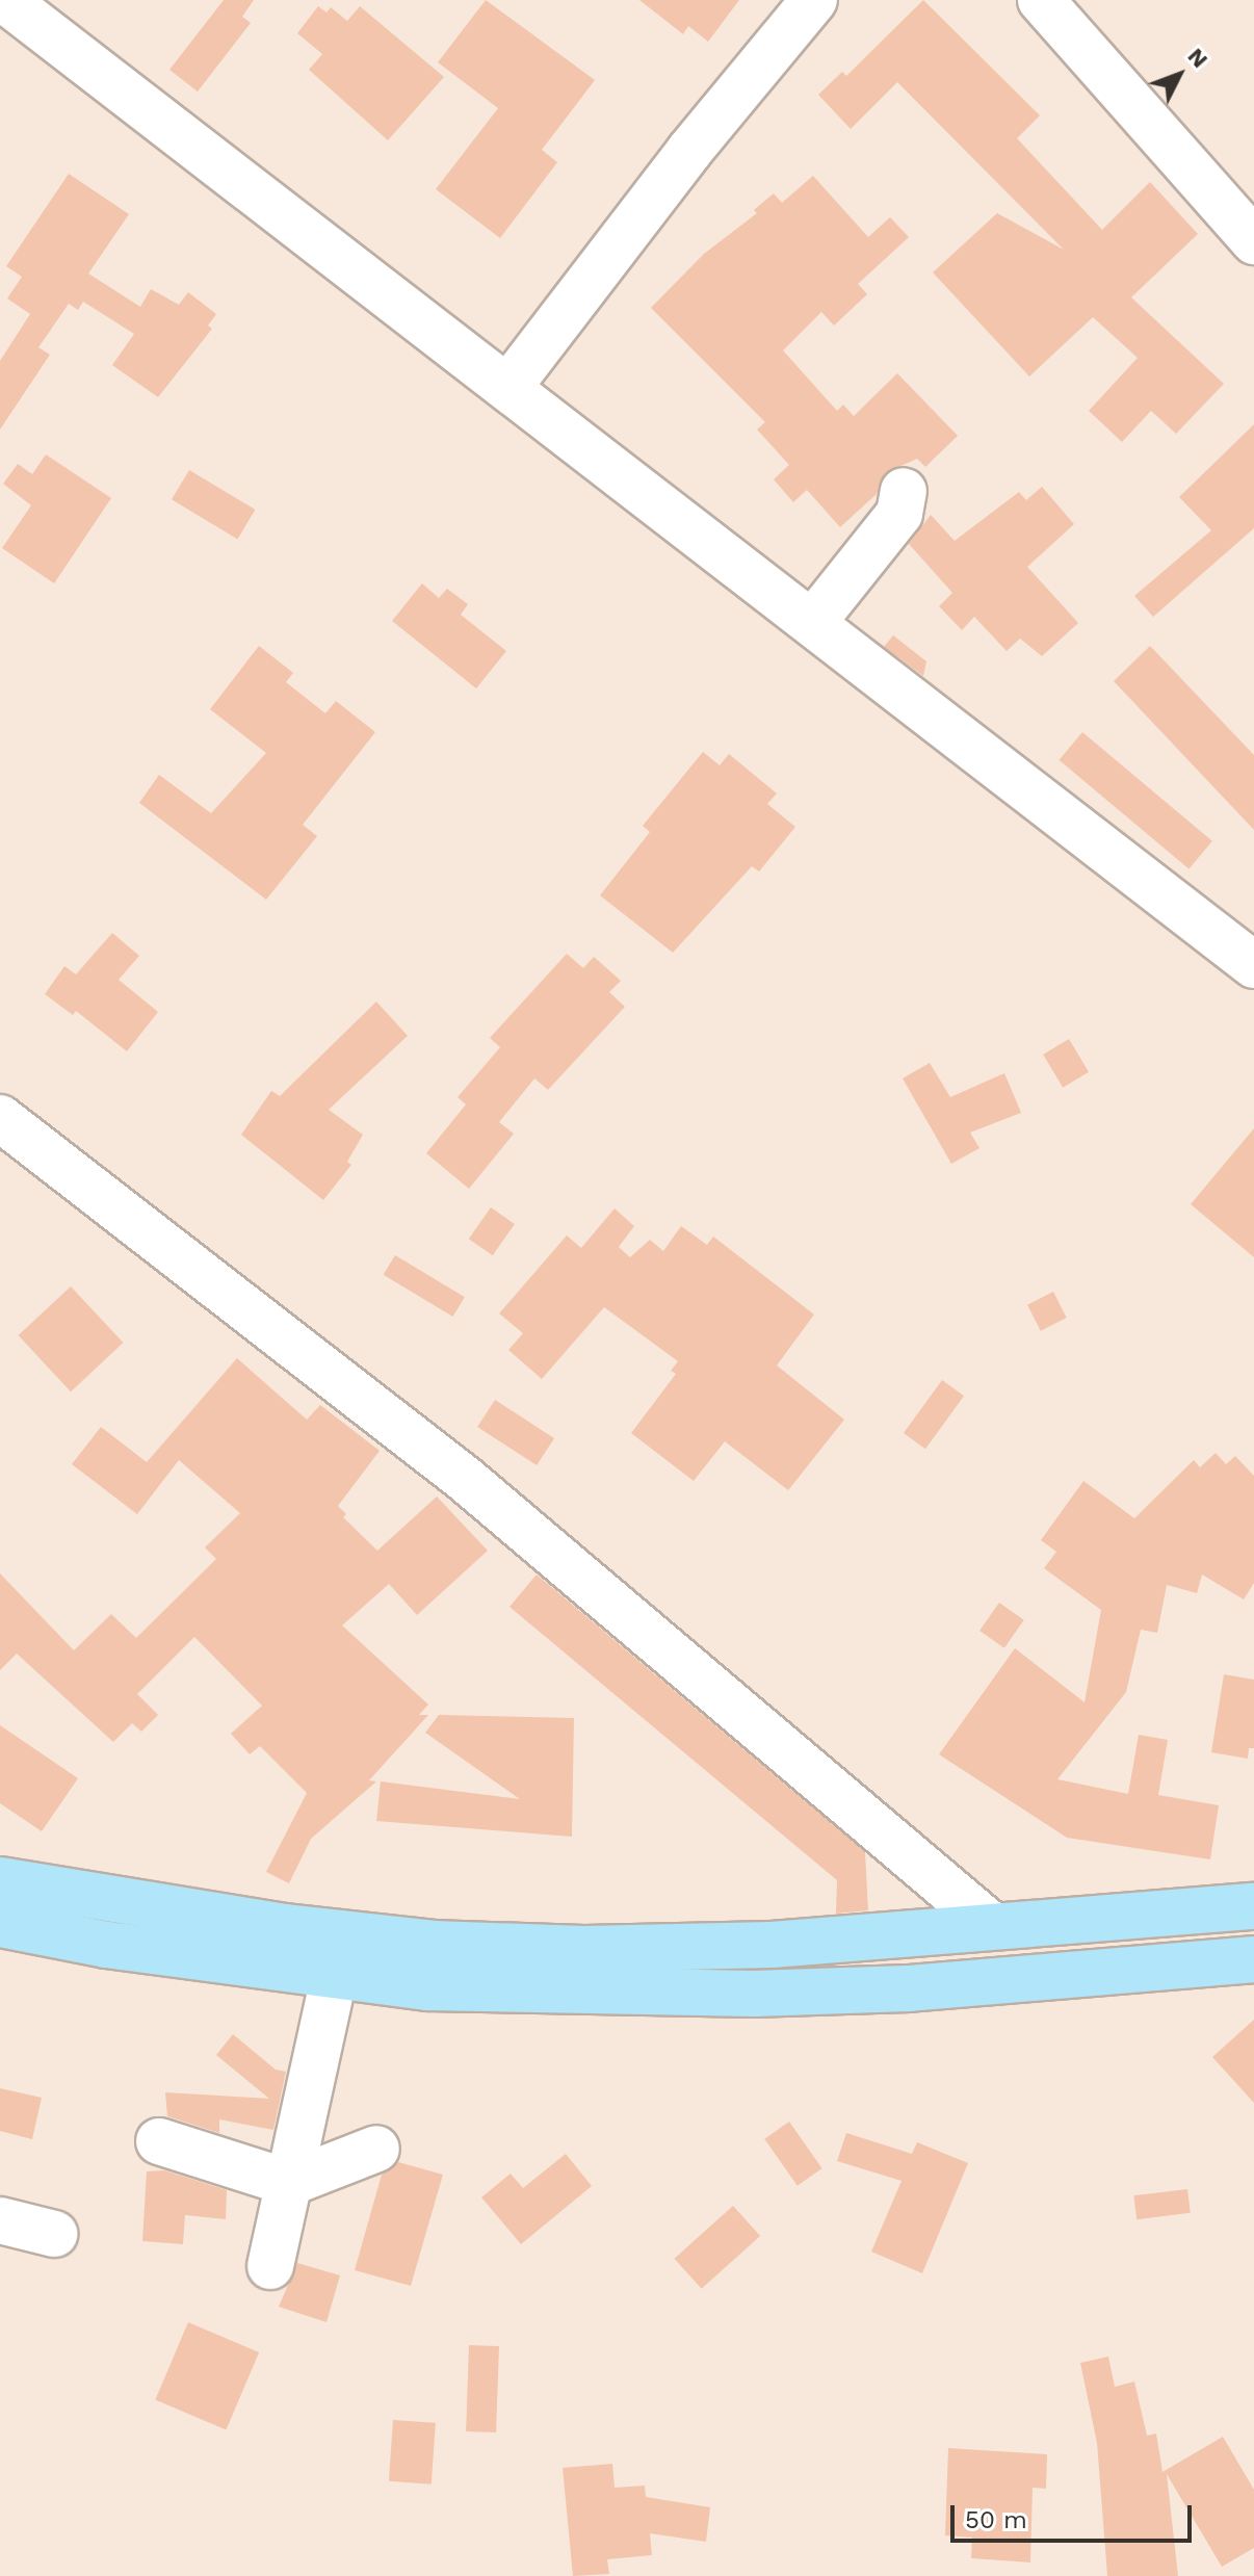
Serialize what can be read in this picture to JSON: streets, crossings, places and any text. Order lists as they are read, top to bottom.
{
  "scale_bar": "50 m",
  "north": "top right"
}
